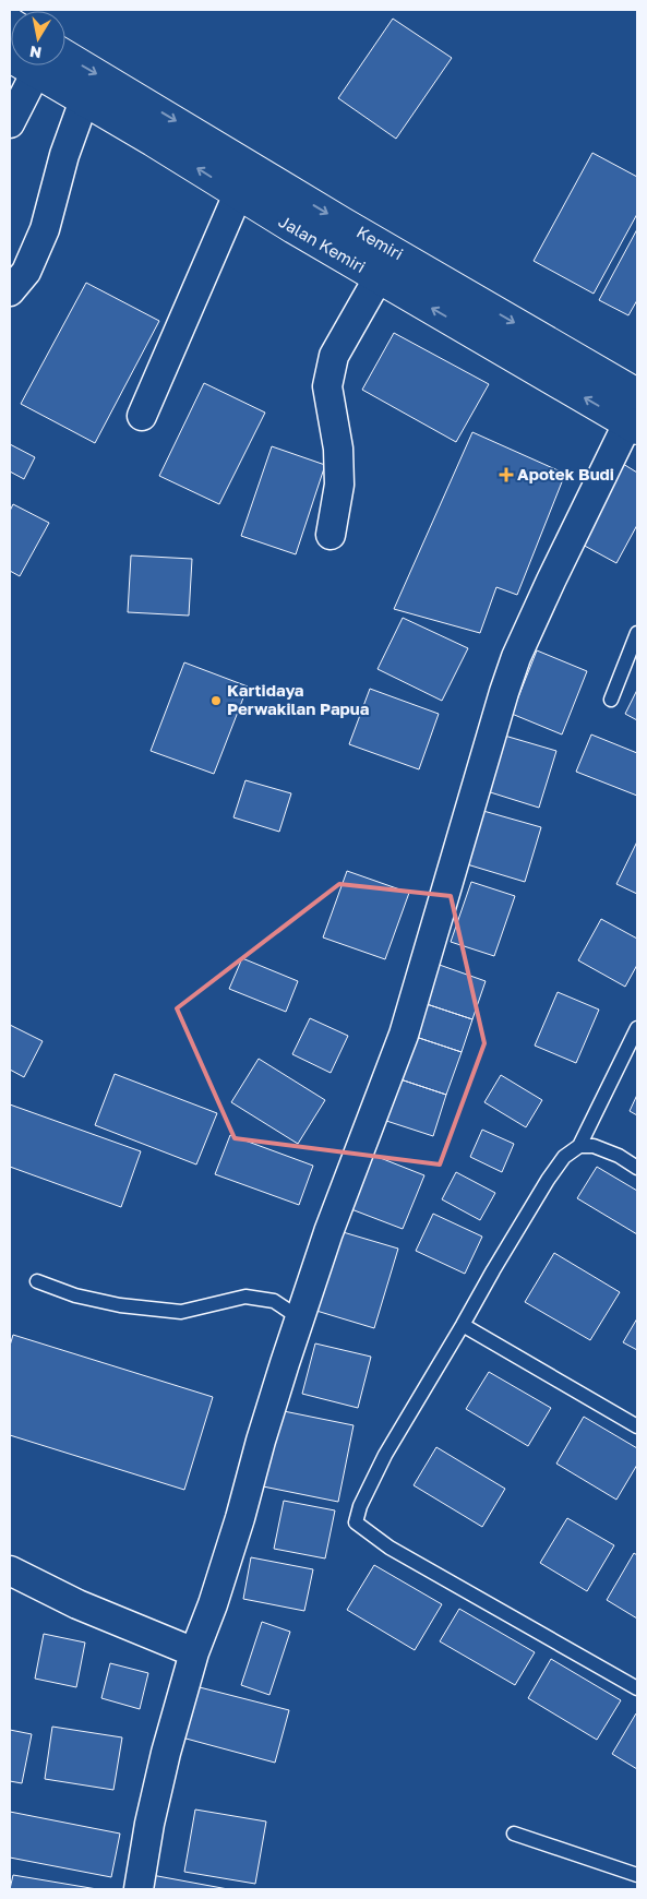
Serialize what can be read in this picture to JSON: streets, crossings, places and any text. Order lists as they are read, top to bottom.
{
  "streets": {
    "highway": ["Kemiri", "Jalan Kemiri"]
  },
  "one_way": ["Kemiri", "Jalan Kemiri"],
  "places": {
    "health": ["Apotek Budi"],
    "other": ["Kartidaya Perwakilan Papua"]
  },
  "north": "bottom"
}
